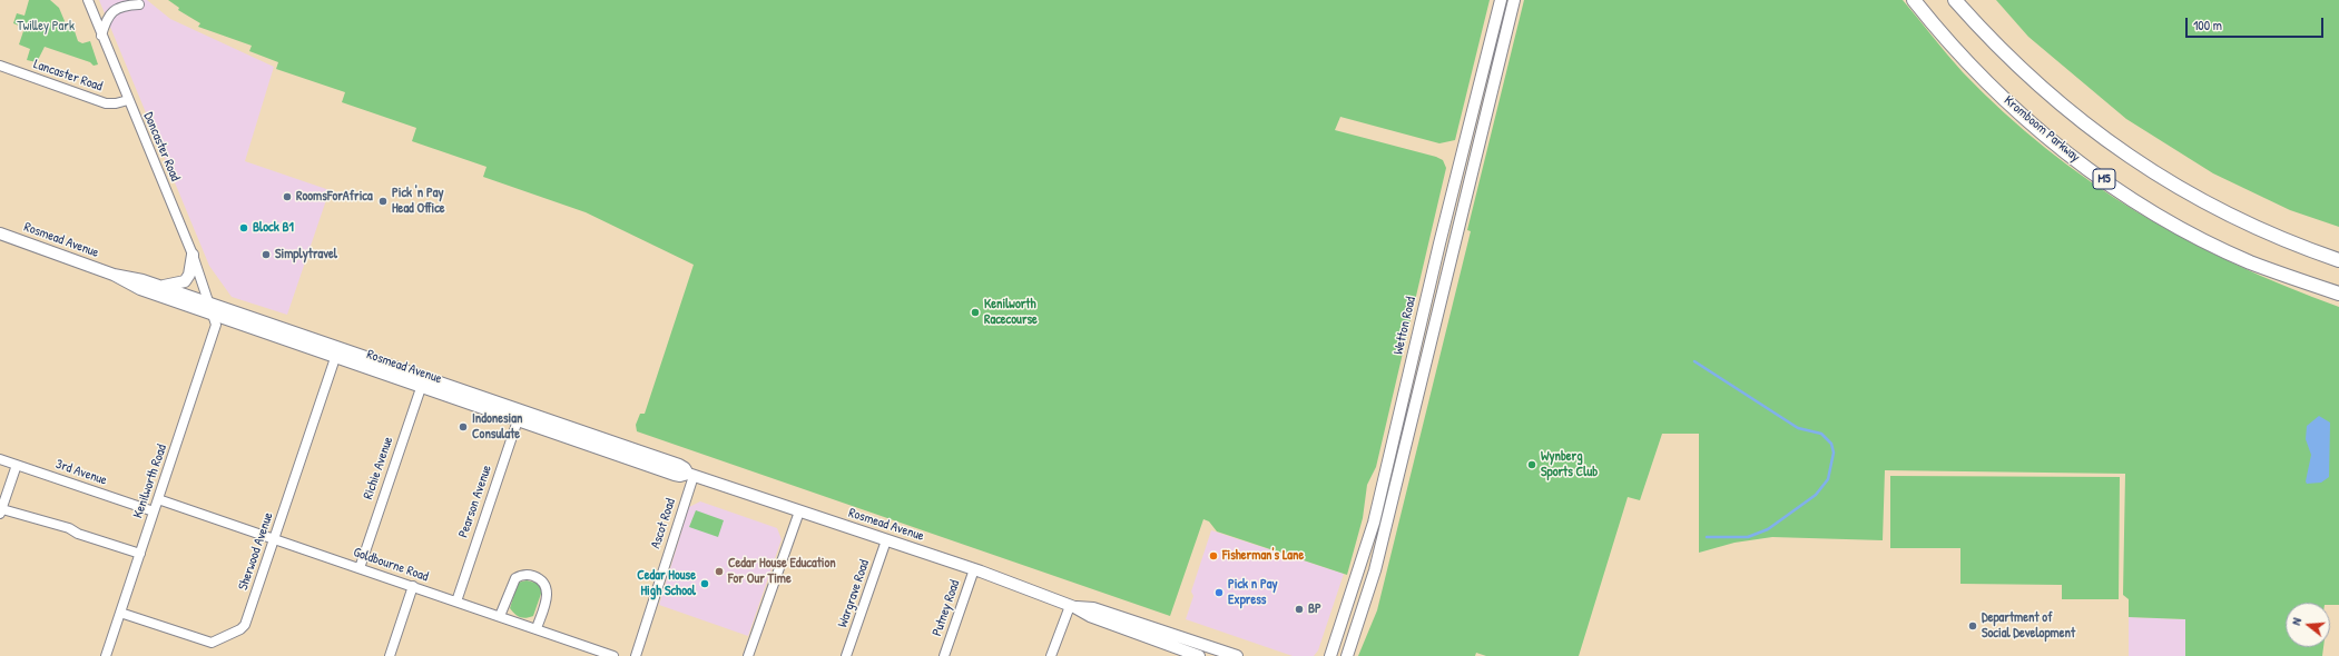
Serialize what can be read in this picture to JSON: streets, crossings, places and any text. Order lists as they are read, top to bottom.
{
  "streets": {
    "highway": ["Kromboom Parkway", "M5"],
    "main road": ["Rosmead Avenue", "Wetton Road"],
    "street": [
      "Lancaster Road",
      "Doncaster Road",
      "Richie Avenue",
      "3rd Avenue",
      "Kenilworth Road",
      "Pearson Avenue",
      "Ascot Road",
      "Sherwood Avenue",
      "Goldbourne Road",
      "Wargrave Road",
      "Putney Road"
    ]
  },
  "crossings": [
    ["Lancaster Road", "Doncaster Road"],
    ["Doncaster Road", "Rosmead Avenue"],
    ["Doncaster Road", "Kenilworth Road"],
    ["Rosmead Avenue", "Richie Avenue"],
    ["Rosmead Avenue", "Kenilworth Road"],
    ["Rosmead Avenue", "Pearson Avenue"],
    ["Rosmead Avenue", "Ascot Road"],
    ["Rosmead Avenue", "Sherwood Avenue"],
    ["Rosmead Avenue", "Wargrave Road"],
    ["Rosmead Avenue", "Putney Road"],
    ["Richie Avenue", "Goldbourne Road"],
    ["3rd Avenue", "Kenilworth Road"],
    ["Kenilworth Road", "Sherwood Avenue"],
    ["Kenilworth Road", "Goldbourne Road"],
    ["Pearson Avenue", "Goldbourne Road"],
    ["Sherwood Avenue", "Goldbourne Road"]
  ],
  "parks": ["Twilley Park"],
  "places": [
    "RoomsForAfrica",
    "Pick 'n Pay Head Office",
    "Block B1",
    "Simplytravel",
    "Kenilworth Racecourse",
    "Indonesian Consulate",
    "Wynberg Sports Club",
    "Fisherman's Lane",
    "Cedar House Education For Our Time",
    "Cedar House High School",
    "Pick n Pay Express",
    "BP",
    "Department of Social Development"
  ],
  "scale_bar": "100 m",
  "north": "left"
}
